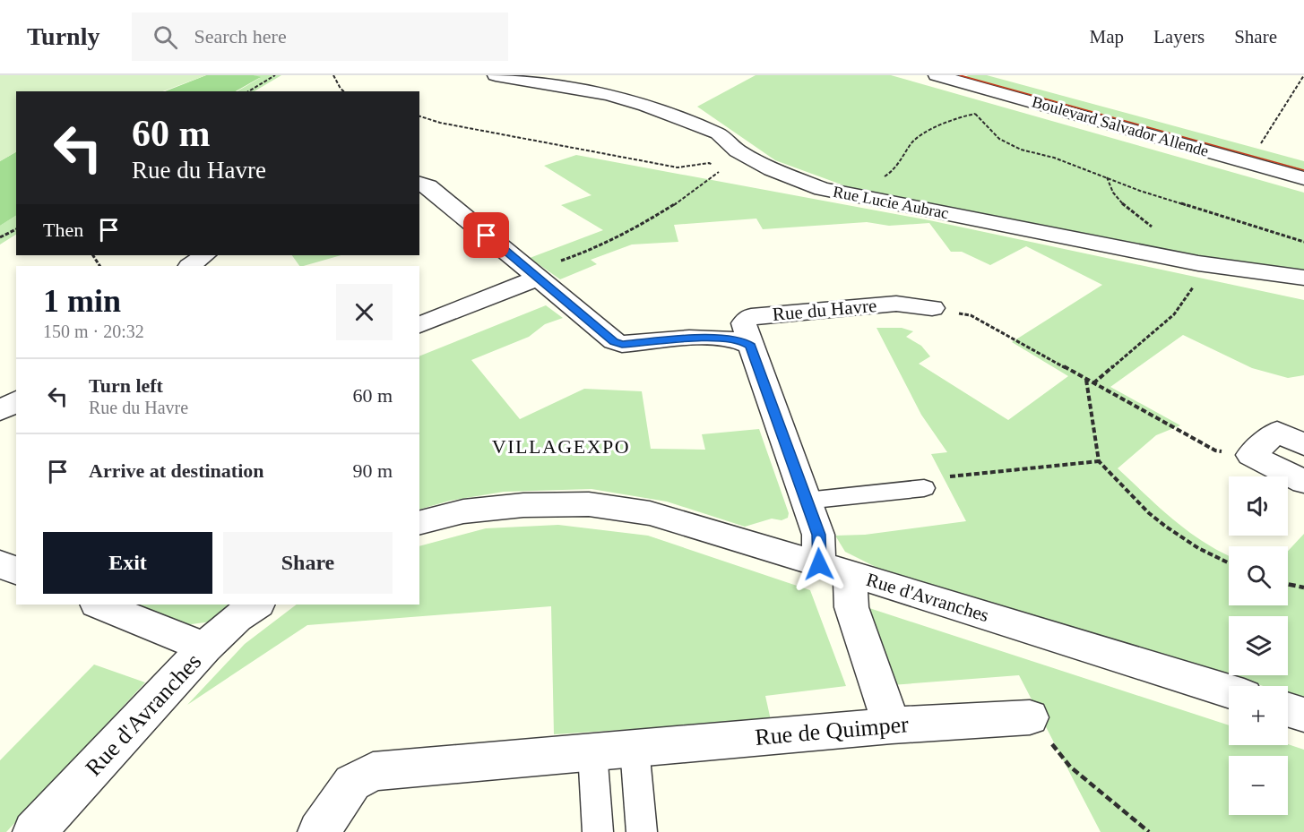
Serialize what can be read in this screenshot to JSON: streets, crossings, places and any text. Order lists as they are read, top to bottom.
{
  "streets": {
    "street": [
      "Boulevard Salvador Allende",
      "Rue Lucie Aubrac",
      "Rue du Havre",
      "Rue d'Avranches",
      "Rue de Quimper"
    ]
  },
  "crossings": [
    ["Rue du Havre", "Rue d'Avranches"],
    ["Rue du Havre", "Rue de Quimper"]
  ],
  "districts": ["VILLAGEXPO"],
  "page": {
    "header": "Turnly",
    "search": "Search here",
    "nav": ["Map", "Layers", "Share"],
    "turn": ["60 m", "Rue du Havre"],
    "then": "Then",
    "heading": ["1 min", "150 m · 20:32"],
    "list": [
      {
        "name": "Turn left",
        "note": "Rue du Havre",
        "value": "60 m"
      },
      {
        "name": "Arrive at destination",
        "value": "90 m"
      }
    ],
    "map_buttons": ["+", "−"],
    "buttons": ["Exit", "Share"]
  }
}
